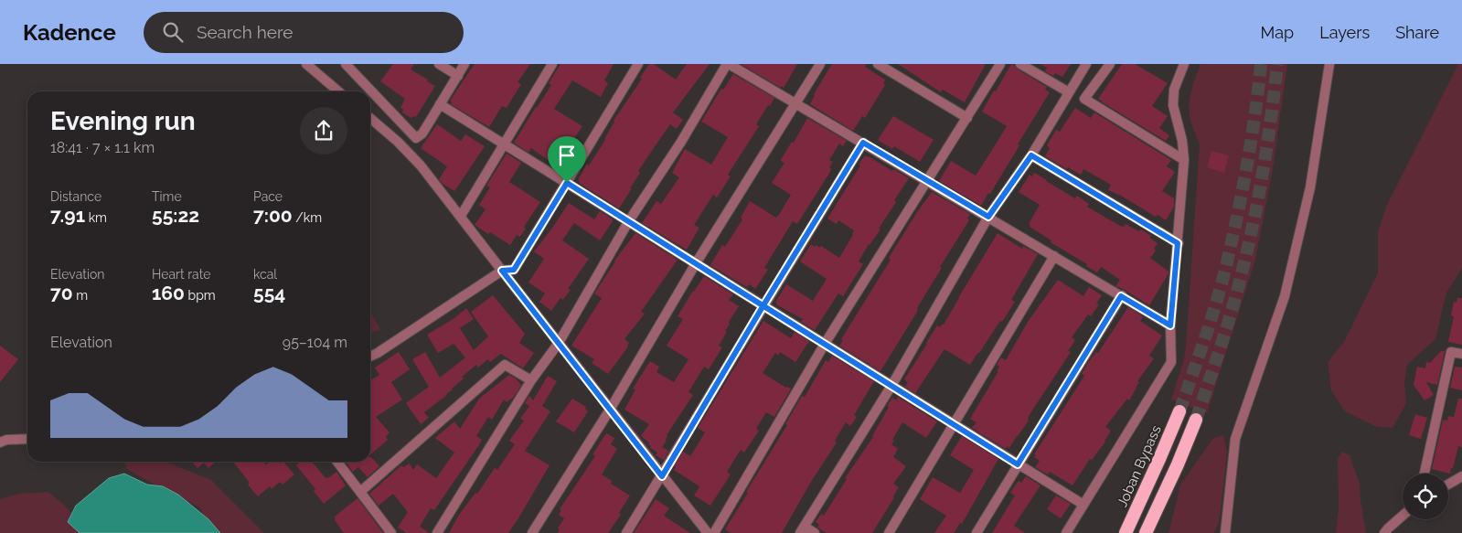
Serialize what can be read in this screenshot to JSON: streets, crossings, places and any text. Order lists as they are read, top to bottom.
{
  "streets": {
    "highway": ["Joban Bypass"]
  },
  "page": {
    "header": "Kadence",
    "search": "Search here",
    "nav": ["Map", "Layers", "Share"],
    "heading": ["Evening run", "18:41 · 7 × 1.1 km"],
    "stats": [
      ["Distance", "7.91 km"],
      ["Time", "55:22"],
      ["Pace", "7:00 /km"],
      ["Elevation", "70 m"],
      ["Heart rate", "160 bpm"],
      ["kcal", "554"]
    ],
    "chart": ["Elevation", "95–104 m"]
  }
}
